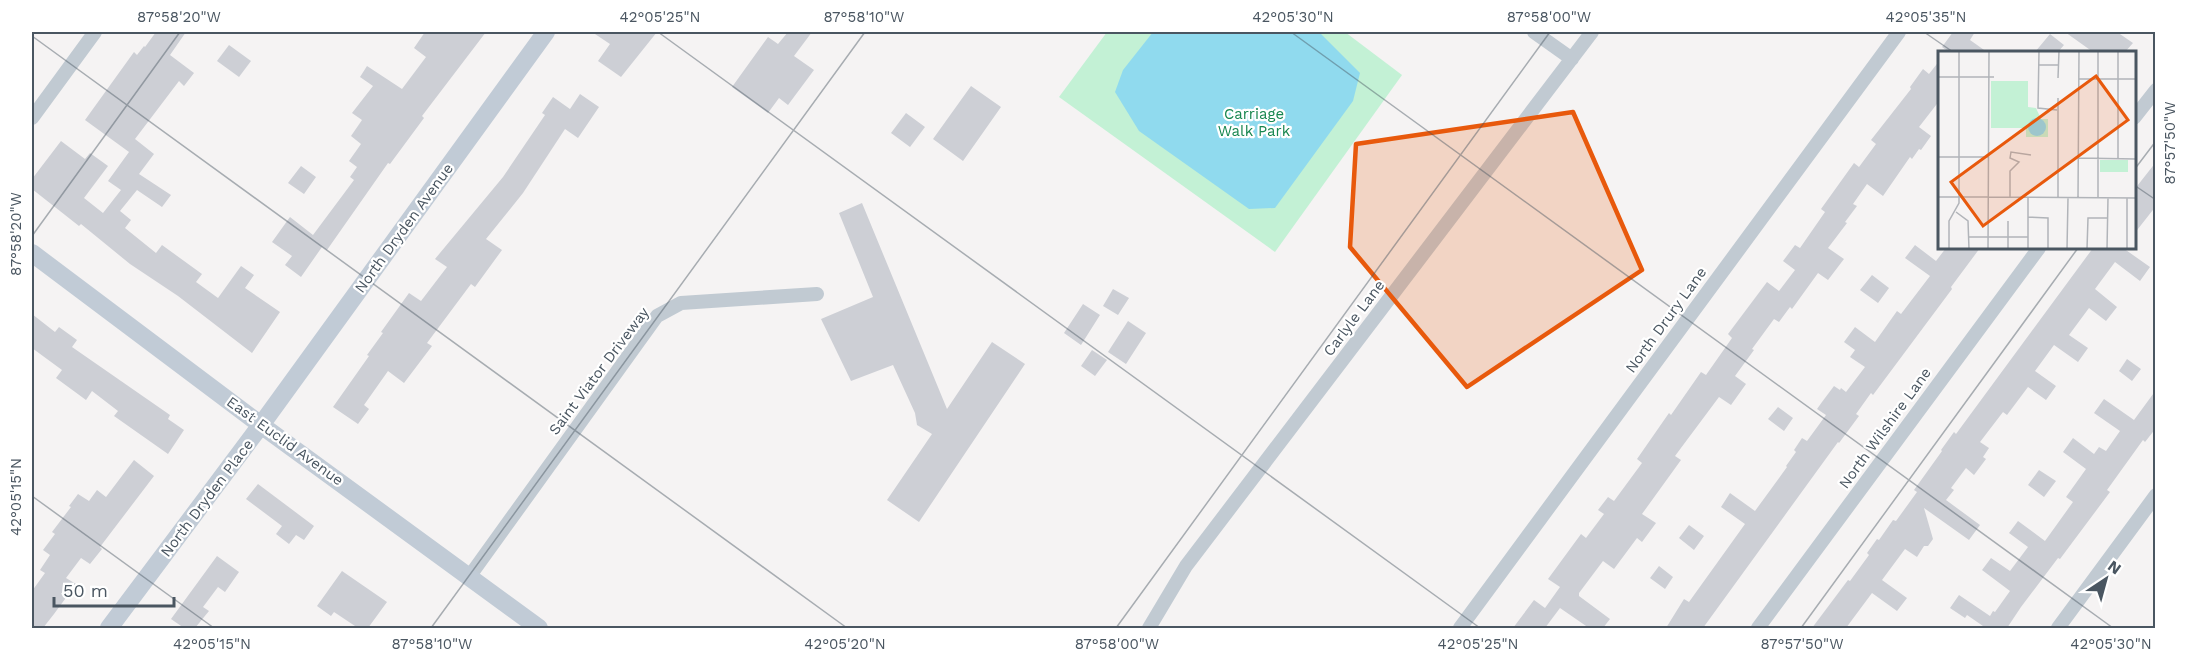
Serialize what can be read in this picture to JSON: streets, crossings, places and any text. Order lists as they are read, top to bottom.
{
  "streets": {
    "street": [
      "North Dryden Avenue",
      "Carlyle Lane",
      "North Drury Lane",
      "Saint Viator Driveway",
      "North Wilshire Lane",
      "East Euclid Avenue",
      "North Dryden Place"
    ]
  },
  "crossings": [
    ["North Dryden Avenue", "East Euclid Avenue"],
    ["North Dryden Avenue", "North Dryden Place"],
    ["Saint Viator Driveway", "East Euclid Avenue"],
    ["East Euclid Avenue", "North Dryden Place"]
  ],
  "parks": ["Carriage Walk Park"],
  "scale_bar": "50 m",
  "north": "top right",
  "coordinates": [
    "87°58'20\"W",
    "42°05'25\"N",
    "87°58'10\"W",
    "42°05'30\"N",
    "87°58'00\"W",
    "42°05'35\"N",
    "87°57'50\"W",
    "42°05'15\"N",
    "42°05'20\"N"
  ]
}
